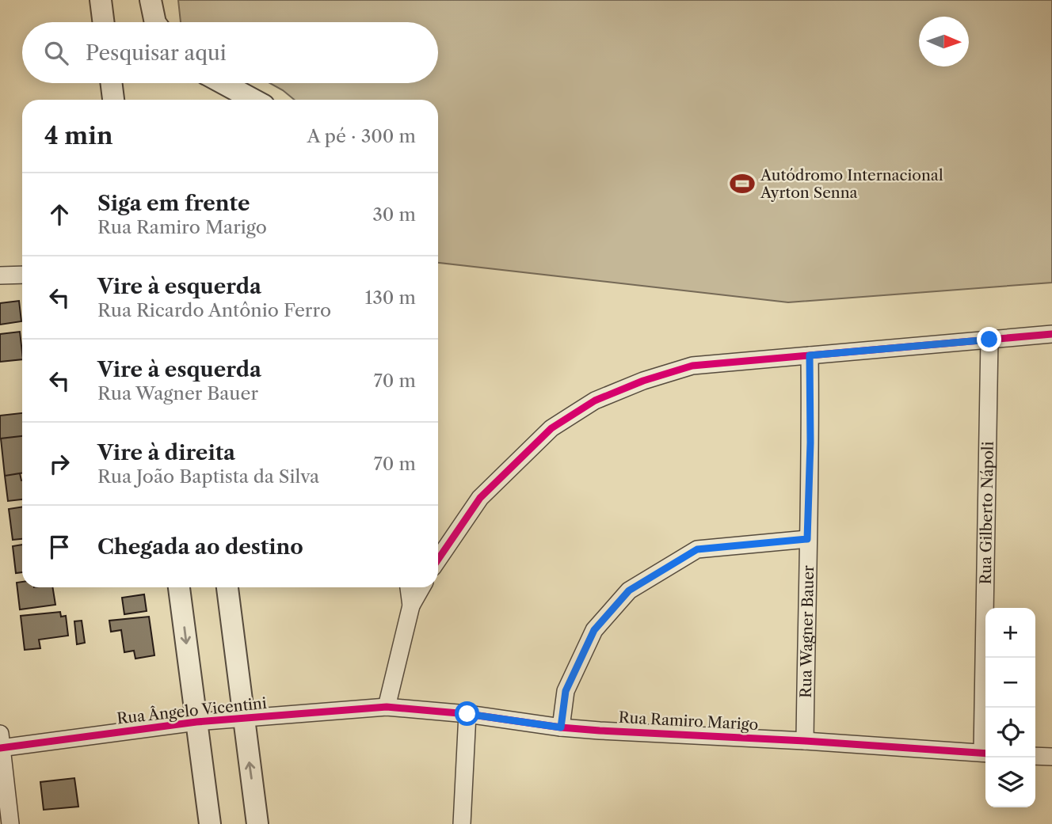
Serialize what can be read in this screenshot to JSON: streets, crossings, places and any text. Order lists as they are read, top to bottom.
{
  "streets": {
    "street": [
      "Rua Gilberto Nápoli",
      "Rua Wagner Bauer",
      "Rua Ângelo Vicentini",
      "Rua Ramiro Marigo"
    ]
  },
  "crossings": [
    ["Rua Wagner Bauer", "Rua Ramiro Marigo"],
    ["Rua Ângelo Vicentini", "Rua Ramiro Marigo"]
  ],
  "places": {
    "sports": ["Autódromo Internacional Ayrton Senna"]
  },
  "north": "right",
  "page": {
    "search": "Pesquisar aqui",
    "heading": ["4 min", "A pé · 300 m"],
    "list": [
      ["Siga em frente", "Rua Ramiro Marigo", "30 m"],
      ["Vire à esquerda", "Rua Ricardo Antônio Ferro", "130 m"],
      ["Vire à esquerda", "Rua Wagner Bauer", "70 m"],
      ["Vire à direita", "Rua João Baptista da Silva", "70 m"],
      "Chegada ao destino"
    ],
    "map_buttons": ["+", "−"]
  }
}
